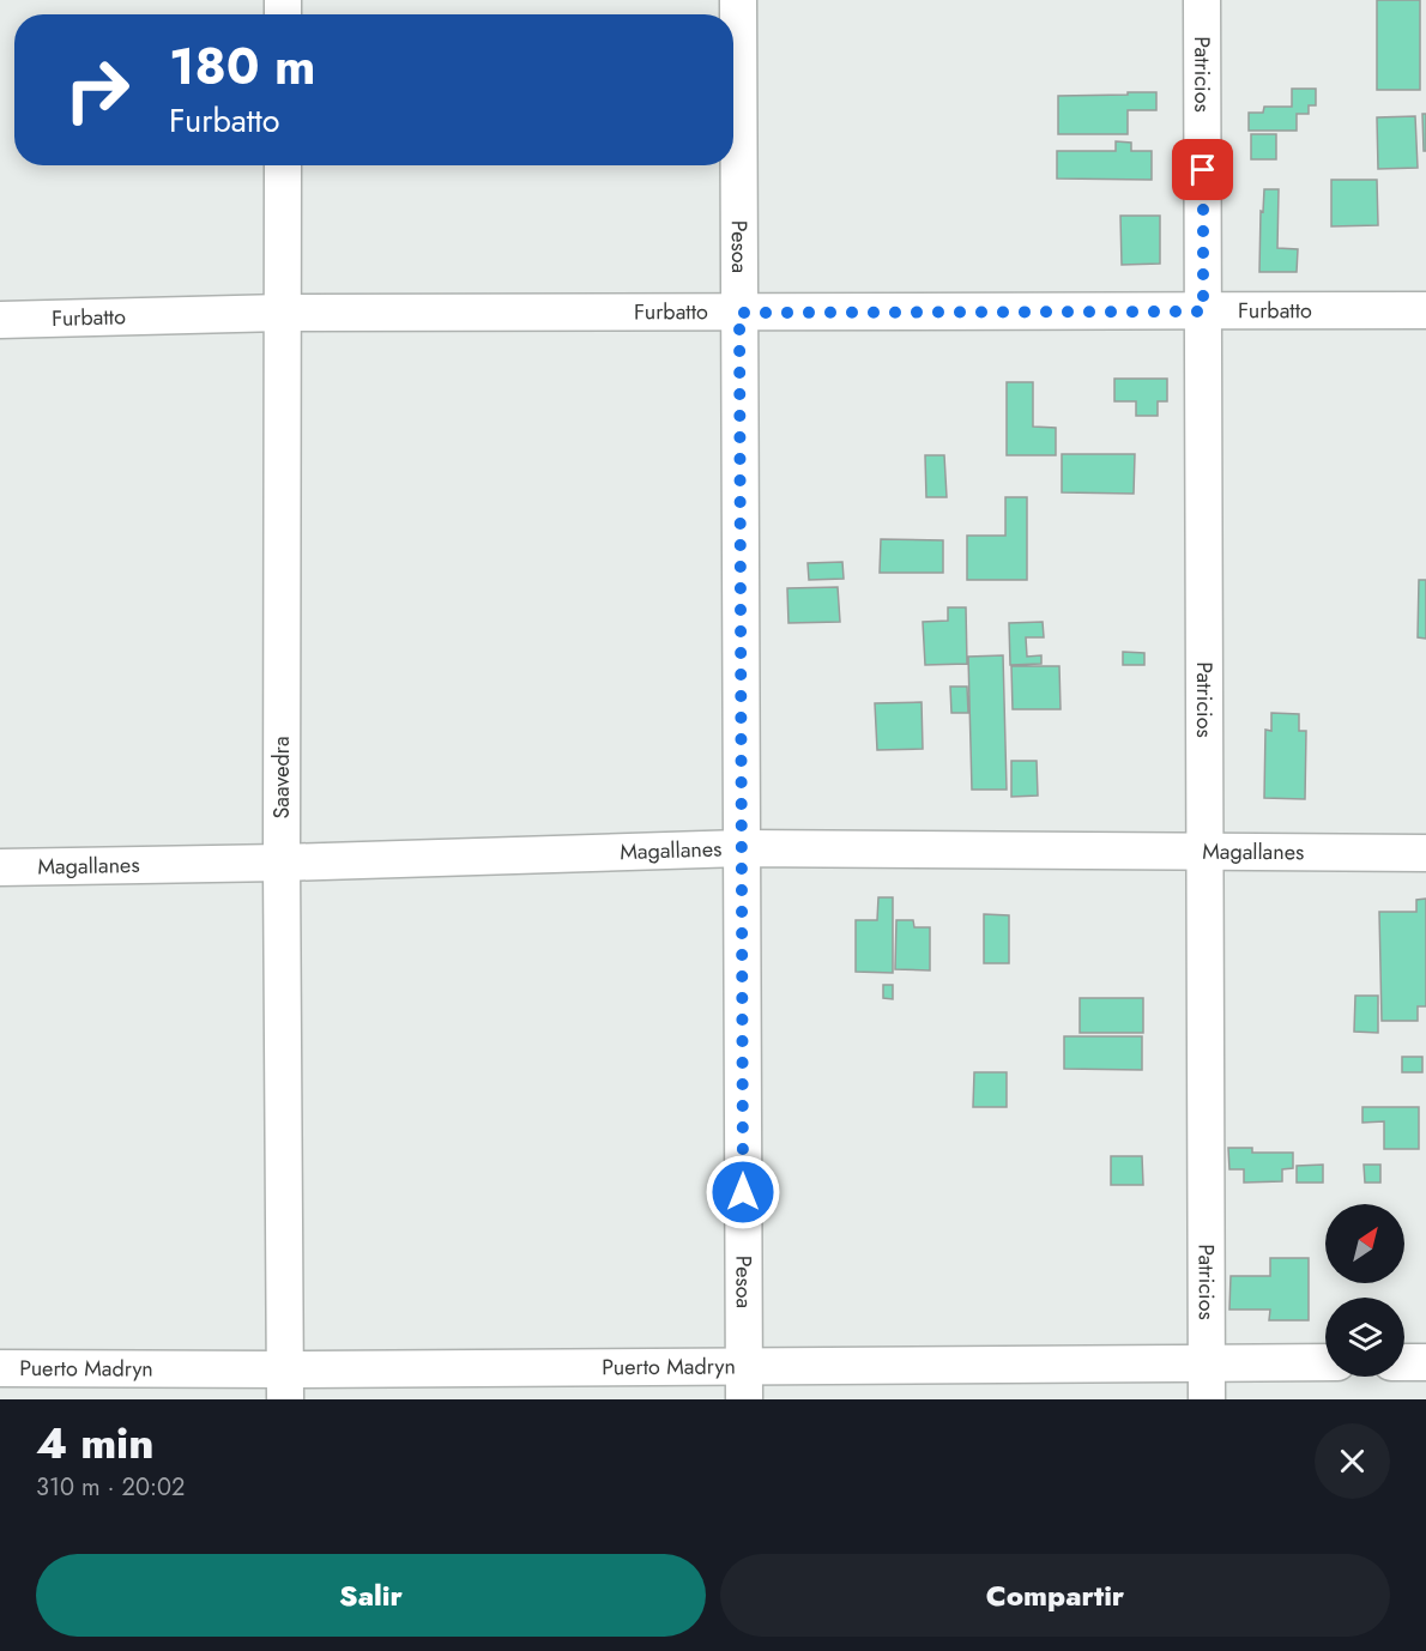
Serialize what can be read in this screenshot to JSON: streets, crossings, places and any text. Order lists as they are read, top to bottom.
{
  "streets": {
    "street": [
      "Patricios",
      "Pesoa",
      "Furbatto",
      "Saavedra",
      "Magallanes",
      "Puerto Madryn"
    ]
  },
  "crossings": [
    ["Patricios", "Furbatto"],
    ["Patricios", "Magallanes"],
    ["Patricios", "Puerto Madryn"],
    ["Pesoa", "Furbatto"],
    ["Pesoa", "Magallanes"],
    ["Pesoa", "Puerto Madryn"],
    ["Furbatto", "Saavedra"],
    ["Saavedra", "Magallanes"],
    ["Saavedra", "Puerto Madryn"]
  ],
  "north": "top right",
  "page": {
    "turn": ["180 m", "Furbatto"],
    "heading": ["4 min", "310 m · 20:02"],
    "buttons": ["Salir", "Compartir"]
  }
}
